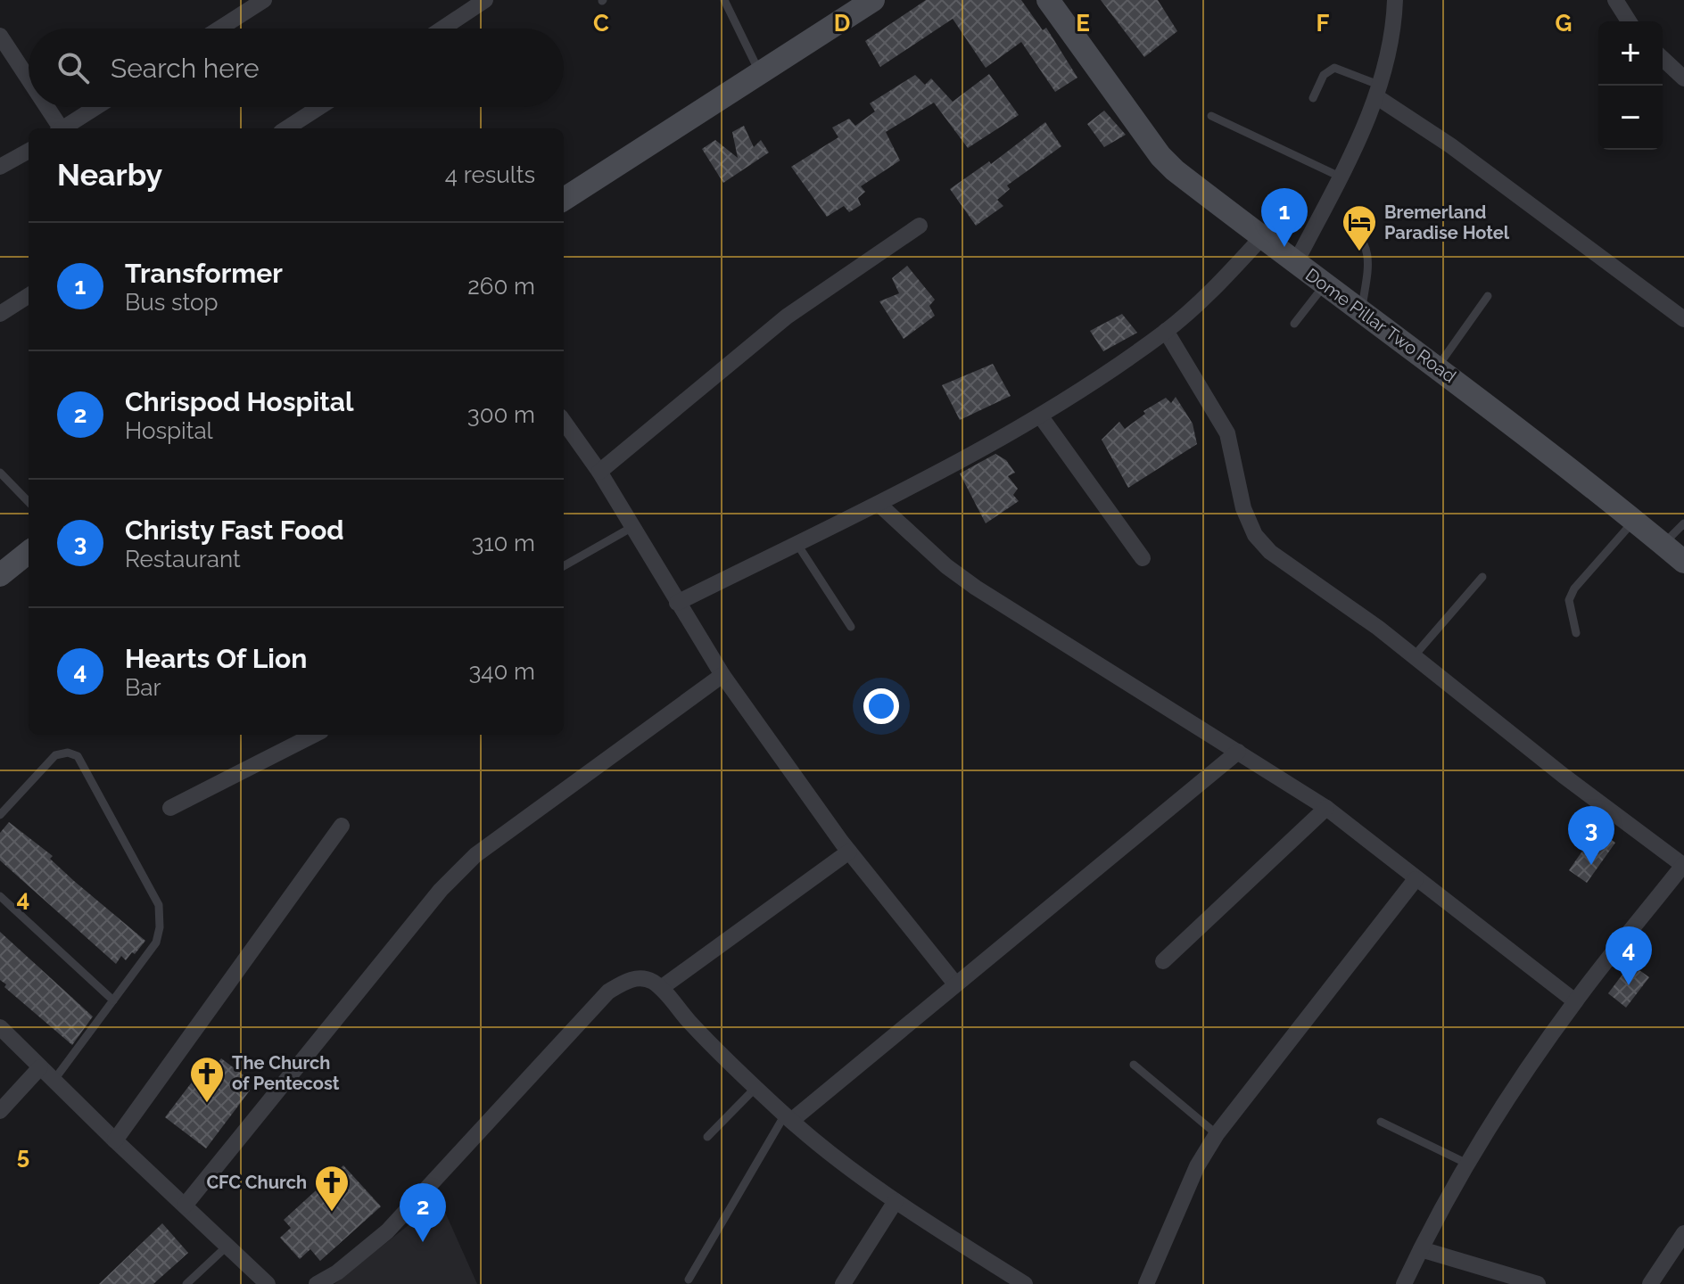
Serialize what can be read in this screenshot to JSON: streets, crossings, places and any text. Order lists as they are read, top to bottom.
{
  "streets": {
    "street": ["Dome Pillar Two Road"]
  },
  "places": {
    "hotel": ["Bremerland Paradise Hotel"],
    "church": ["The Church of Pentecost", "CFC Church"]
  },
  "page": {
    "map_buttons": ["+", "−"],
    "search": "Search here",
    "heading": ["Nearby", "4 results"],
    "pins": [
      "1",
      "3",
      "4",
      "2"
    ],
    "list": [
      {
        "mark": "1",
        "name": "Transformer",
        "note": "Bus stop",
        "value": "260 m"
      },
      {
        "mark": "2",
        "name": "Chrispod Hospital",
        "note": "Hospital",
        "value": "300 m"
      },
      {
        "mark": "3",
        "name": "Christy Fast Food",
        "note": "Restaurant",
        "value": "310 m"
      },
      {
        "mark": "4",
        "name": "Hearts Of Lion",
        "note": "Bar",
        "value": "340 m"
      }
    ]
  },
  "grid": {
    "columns": [
      "C",
      "D",
      "E",
      "F",
      "G"
    ],
    "rows": ["4", "5"]
  }
}
